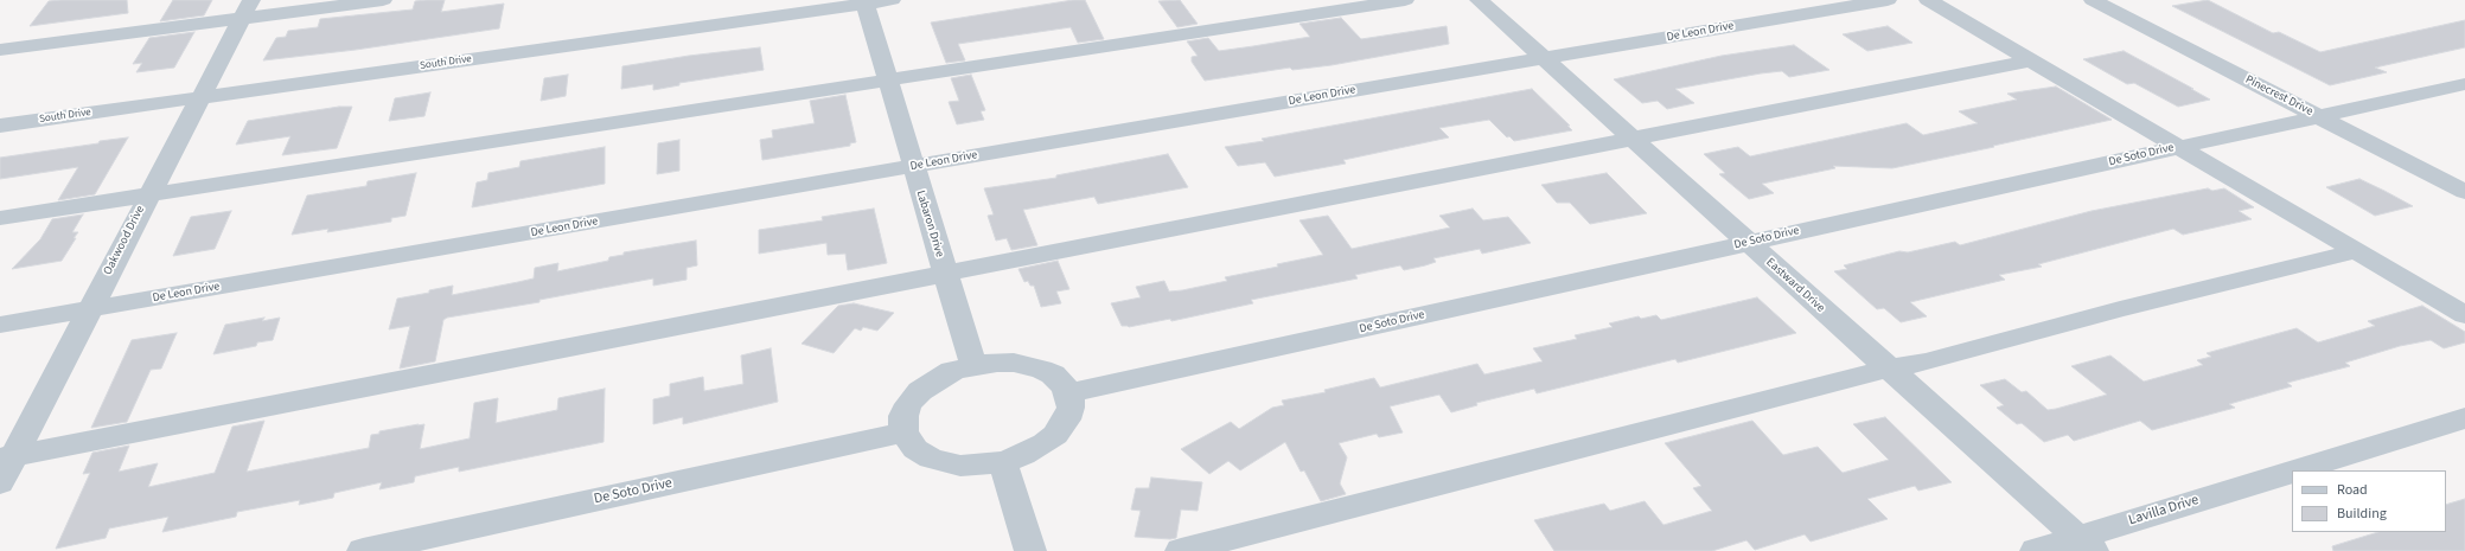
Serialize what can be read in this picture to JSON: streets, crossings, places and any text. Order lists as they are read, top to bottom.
{
  "streets": {
    "street": [
      "De Leon Drive",
      "South Drive",
      "Pinecrest Drive",
      "De Soto Drive",
      "Labaron Drive",
      "Oakwood Drive",
      "Eastward Drive",
      "Lavilla Drive"
    ]
  },
  "crossings": [
    ["De Leon Drive", "Labaron Drive"],
    ["De Leon Drive", "Oakwood Drive"],
    ["De Leon Drive", "Eastward Drive"],
    ["South Drive", "Labaron Drive"],
    ["South Drive", "Oakwood Drive"],
    ["Pinecrest Drive", "De Soto Drive"],
    ["De Soto Drive", "Labaron Drive"],
    ["De Soto Drive", "Eastward Drive"],
    ["Eastward Drive", "Lavilla Drive"]
  ],
  "legend": ["Road", "Building"]
}
